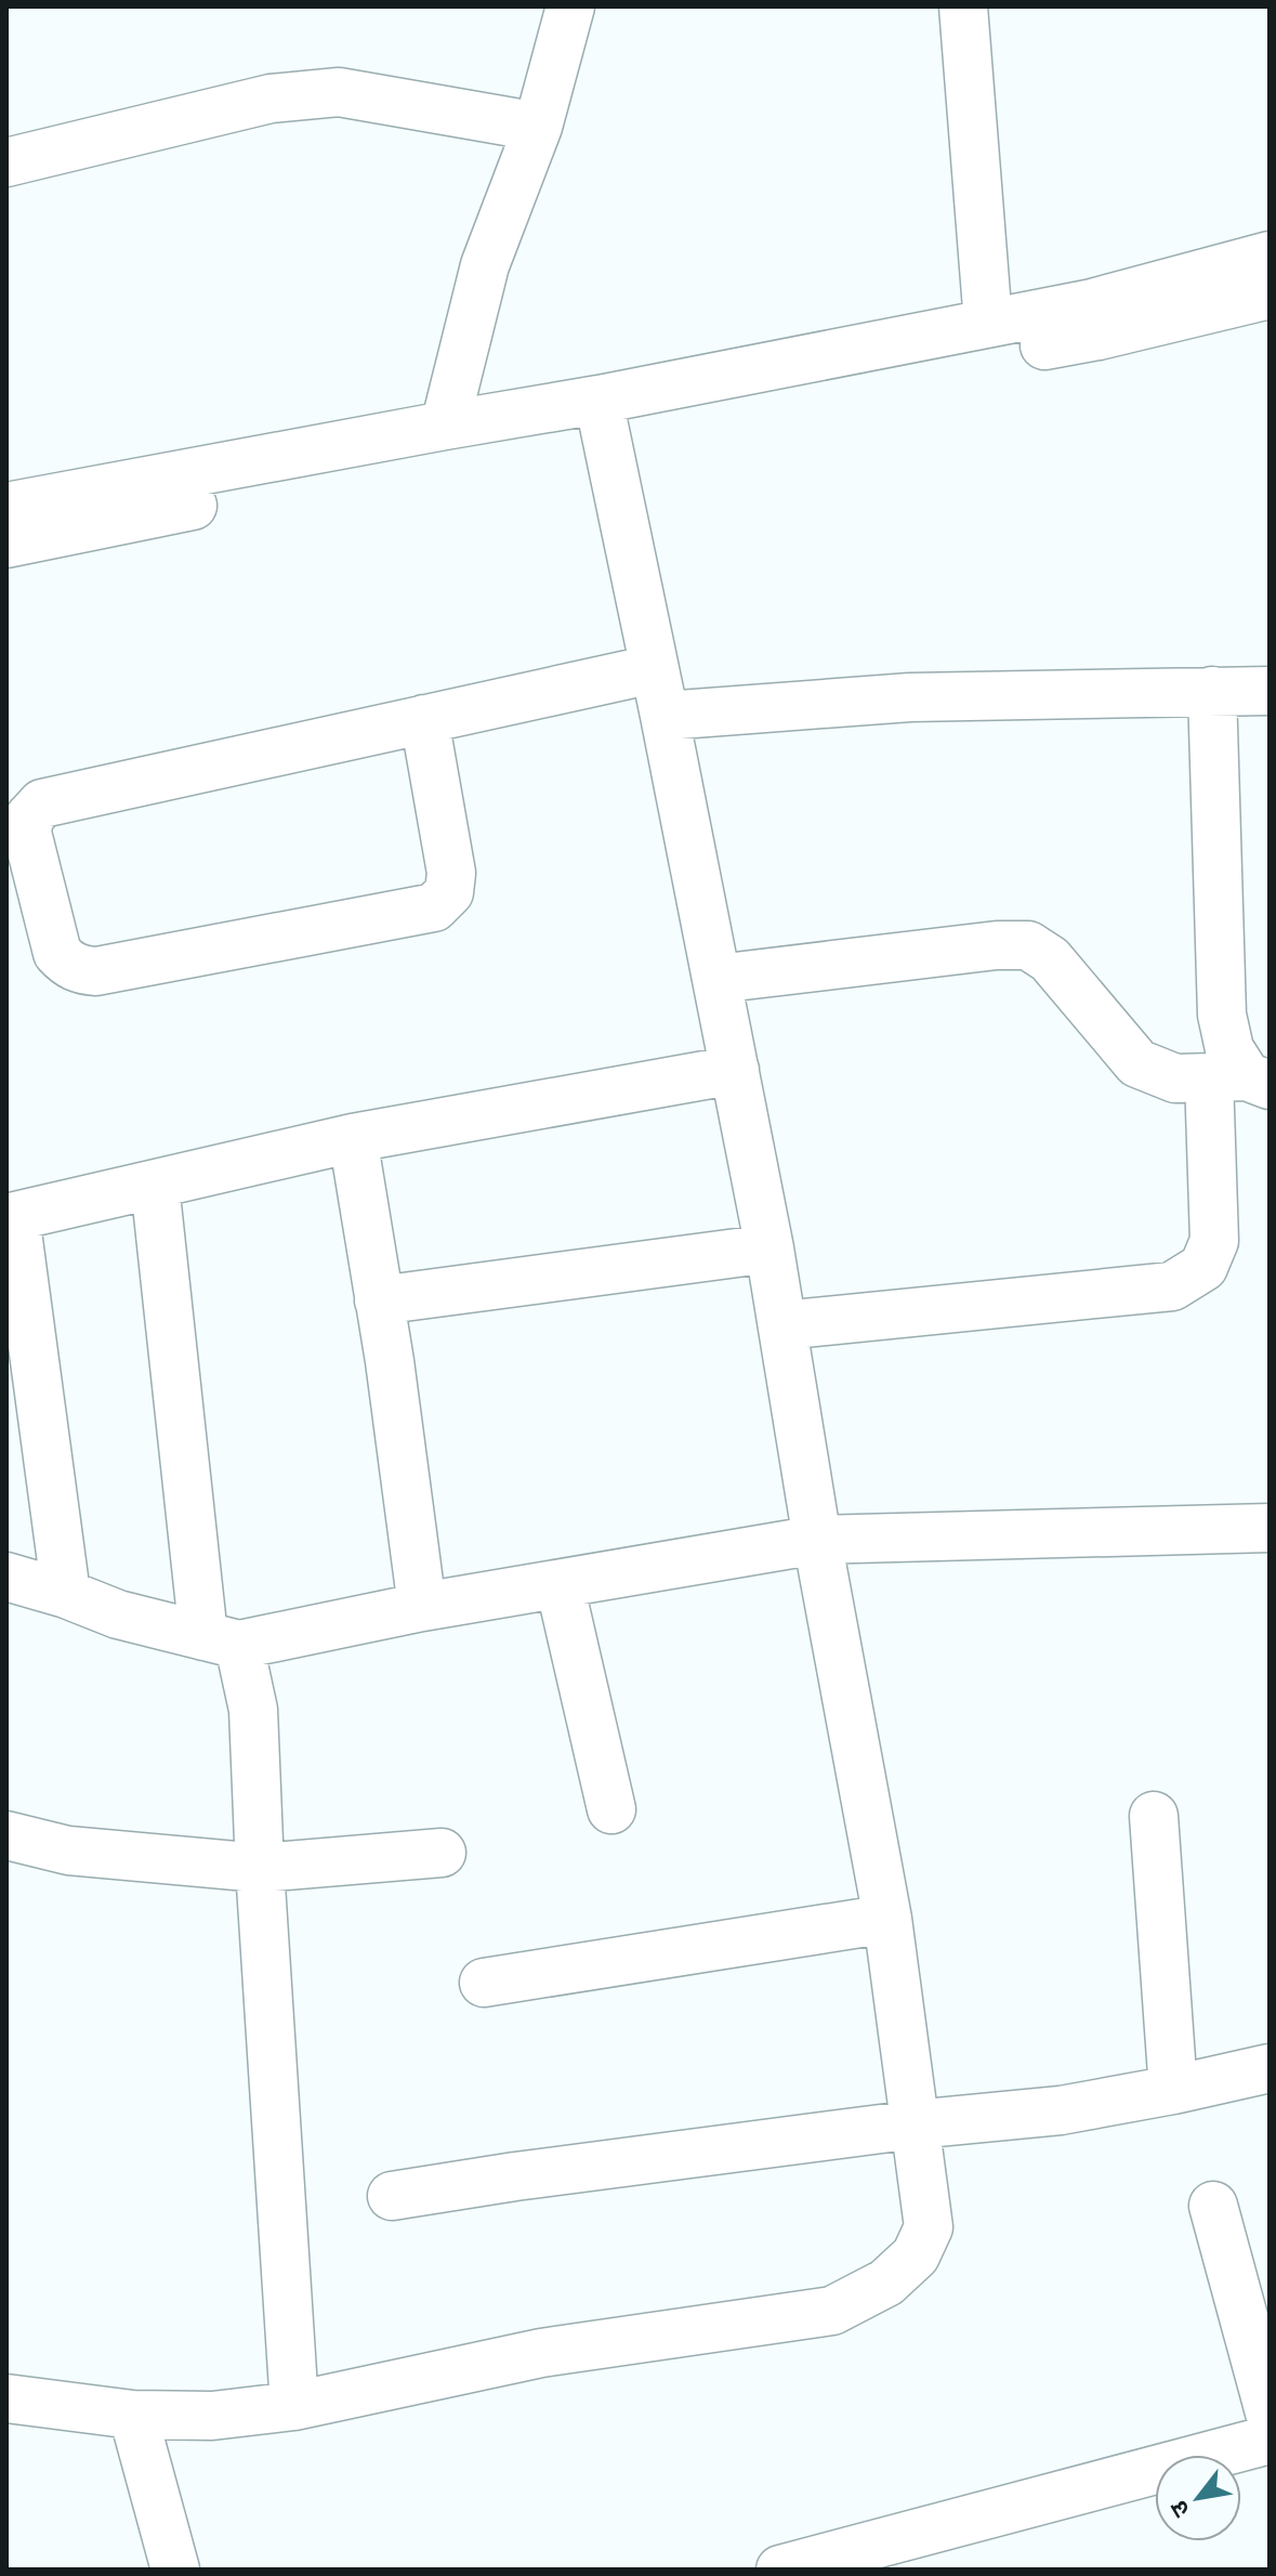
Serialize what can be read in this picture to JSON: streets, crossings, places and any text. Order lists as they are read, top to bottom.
{
  "north": "bottom left"
}
